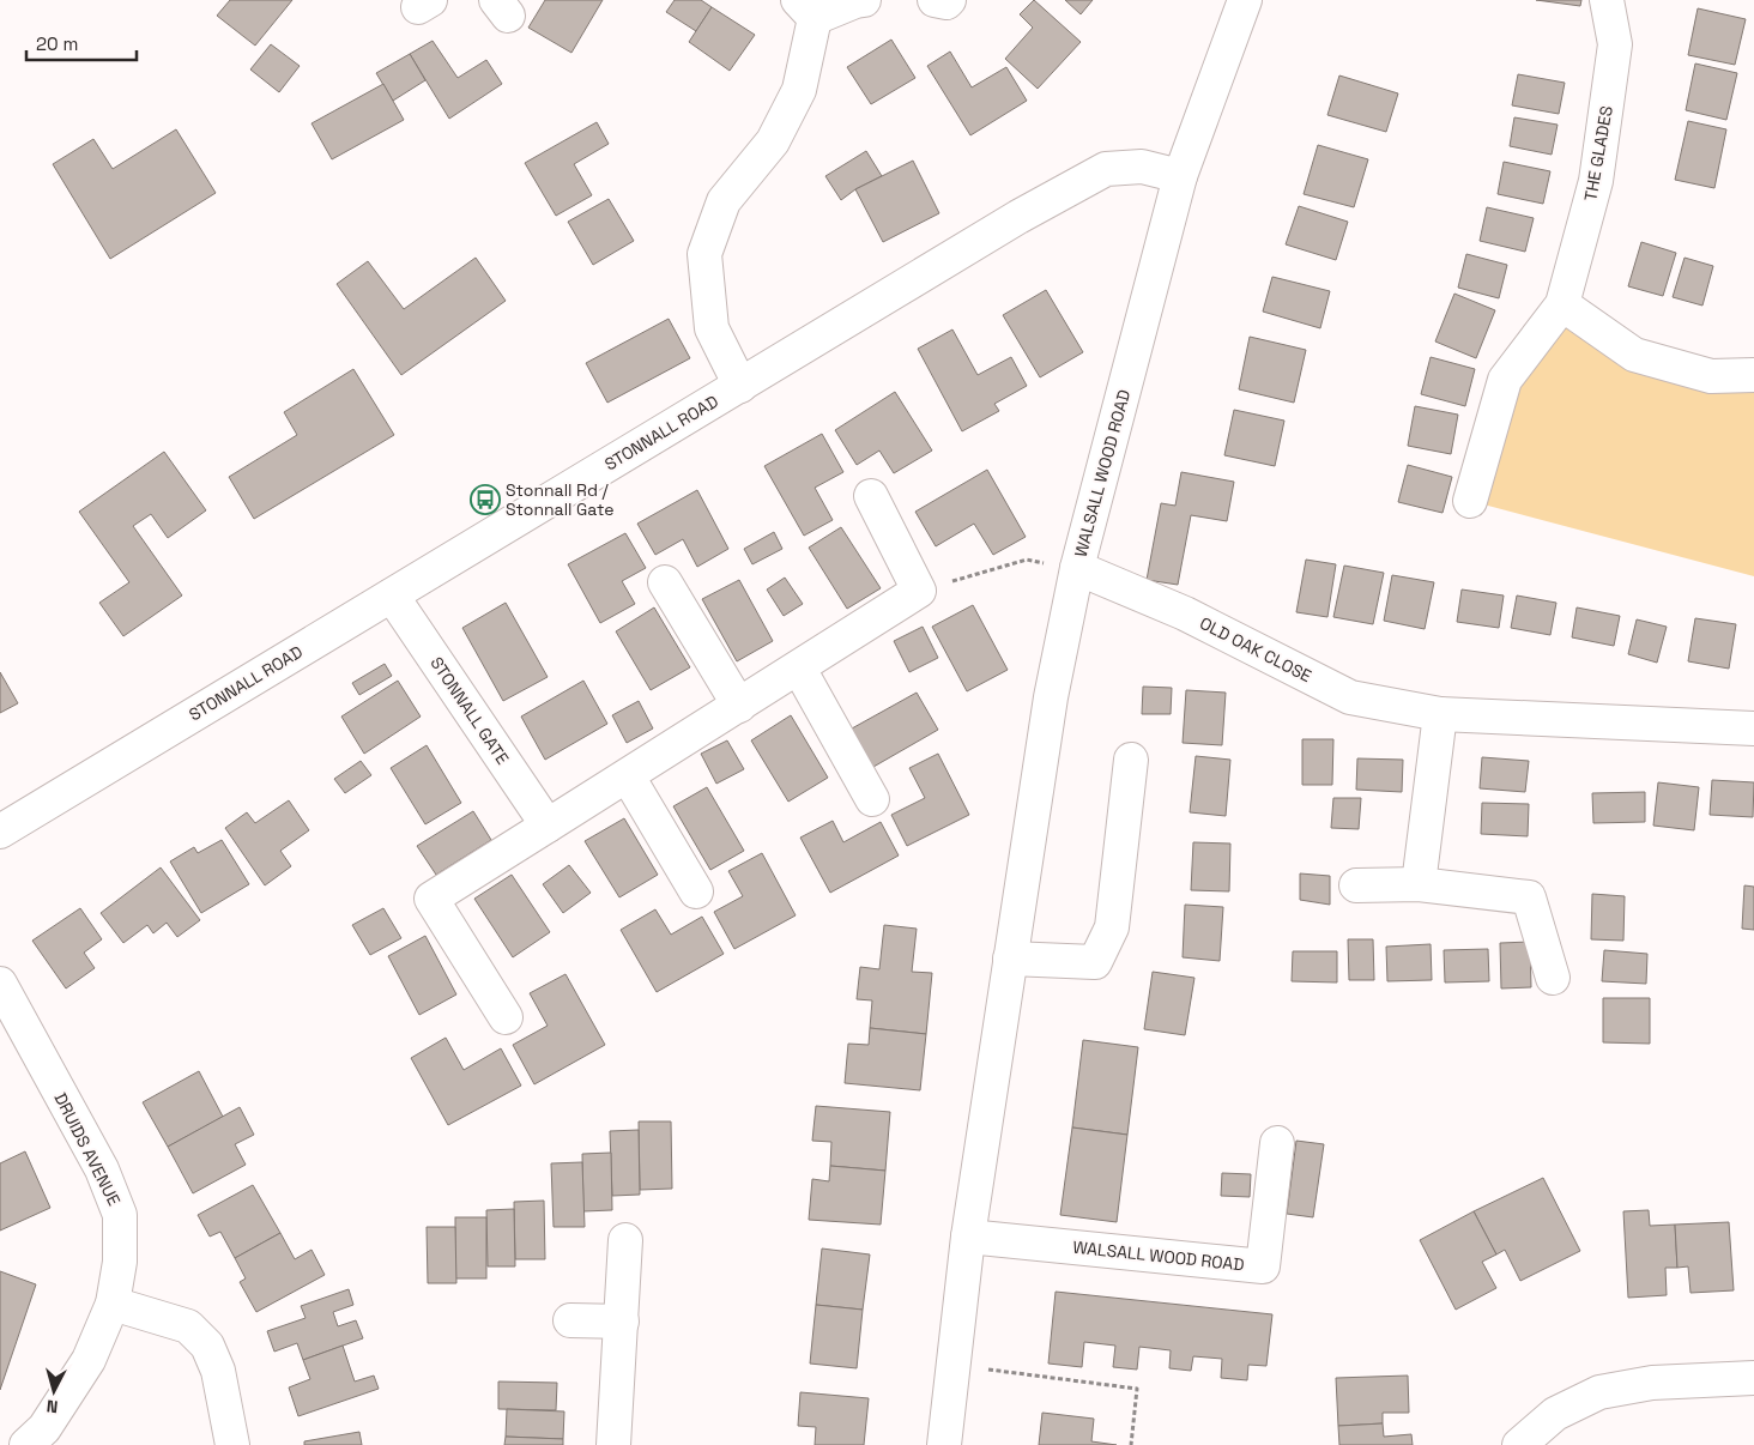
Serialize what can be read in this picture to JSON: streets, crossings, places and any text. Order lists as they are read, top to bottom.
{
  "streets": {
    "street": [
      "THE GLADES",
      "STONNALL ROAD",
      "WALSALL WOOD ROAD",
      "OLD OAK CLOSE",
      "STONNALL GATE",
      "DRUIDS AVENUE"
    ]
  },
  "crossings": [
    ["STONNALL ROAD", "WALSALL WOOD ROAD"],
    ["STONNALL ROAD", "STONNALL GATE"],
    ["WALSALL WOOD ROAD", "OLD OAK CLOSE"]
  ],
  "places": {
    "bus stop": ["Stonnall Rd / Stonnall Gate"]
  },
  "scale_bar": "20 m",
  "north": "bottom"
}
